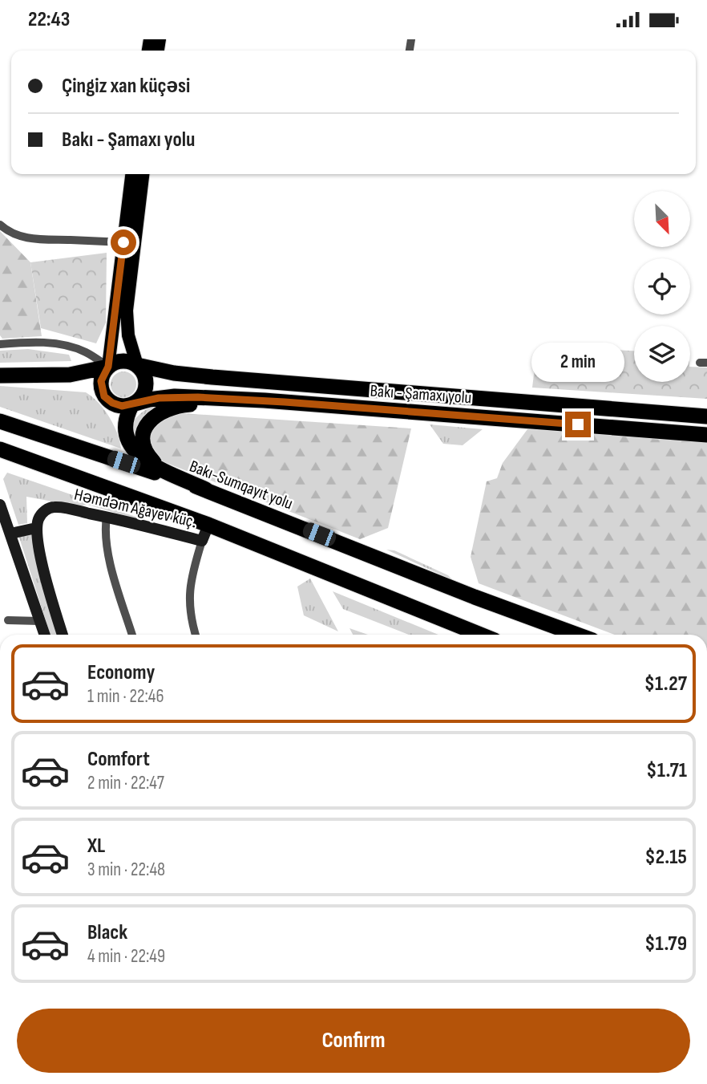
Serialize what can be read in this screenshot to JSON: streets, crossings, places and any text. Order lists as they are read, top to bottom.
{
  "streets": {
    "highway": ["Bakı - Şamaxı yolu", "Bakı-Sumqayıt yolu"],
    "street": ["Həmdəm Ağayev küç."]
  },
  "north": "bottom right",
  "page": {
    "status": "22:43",
    "banner": ["Çingiz xan küçəsi", "Bakı - Şamaxı yolu"],
    "bubble": "2 min",
    "list": [
      {
        "name": "Economy",
        "note": "1 min · 22:46",
        "value": "$1.27"
      },
      {
        "name": "Comfort",
        "note": "2 min · 22:47",
        "value": "$1.71"
      },
      {
        "name": "XL",
        "note": "3 min · 22:48",
        "value": "$2.15"
      },
      {
        "name": "Black",
        "note": "4 min · 22:49",
        "value": "$1.79"
      }
    ],
    "buttons": "Confirm"
  }
}
